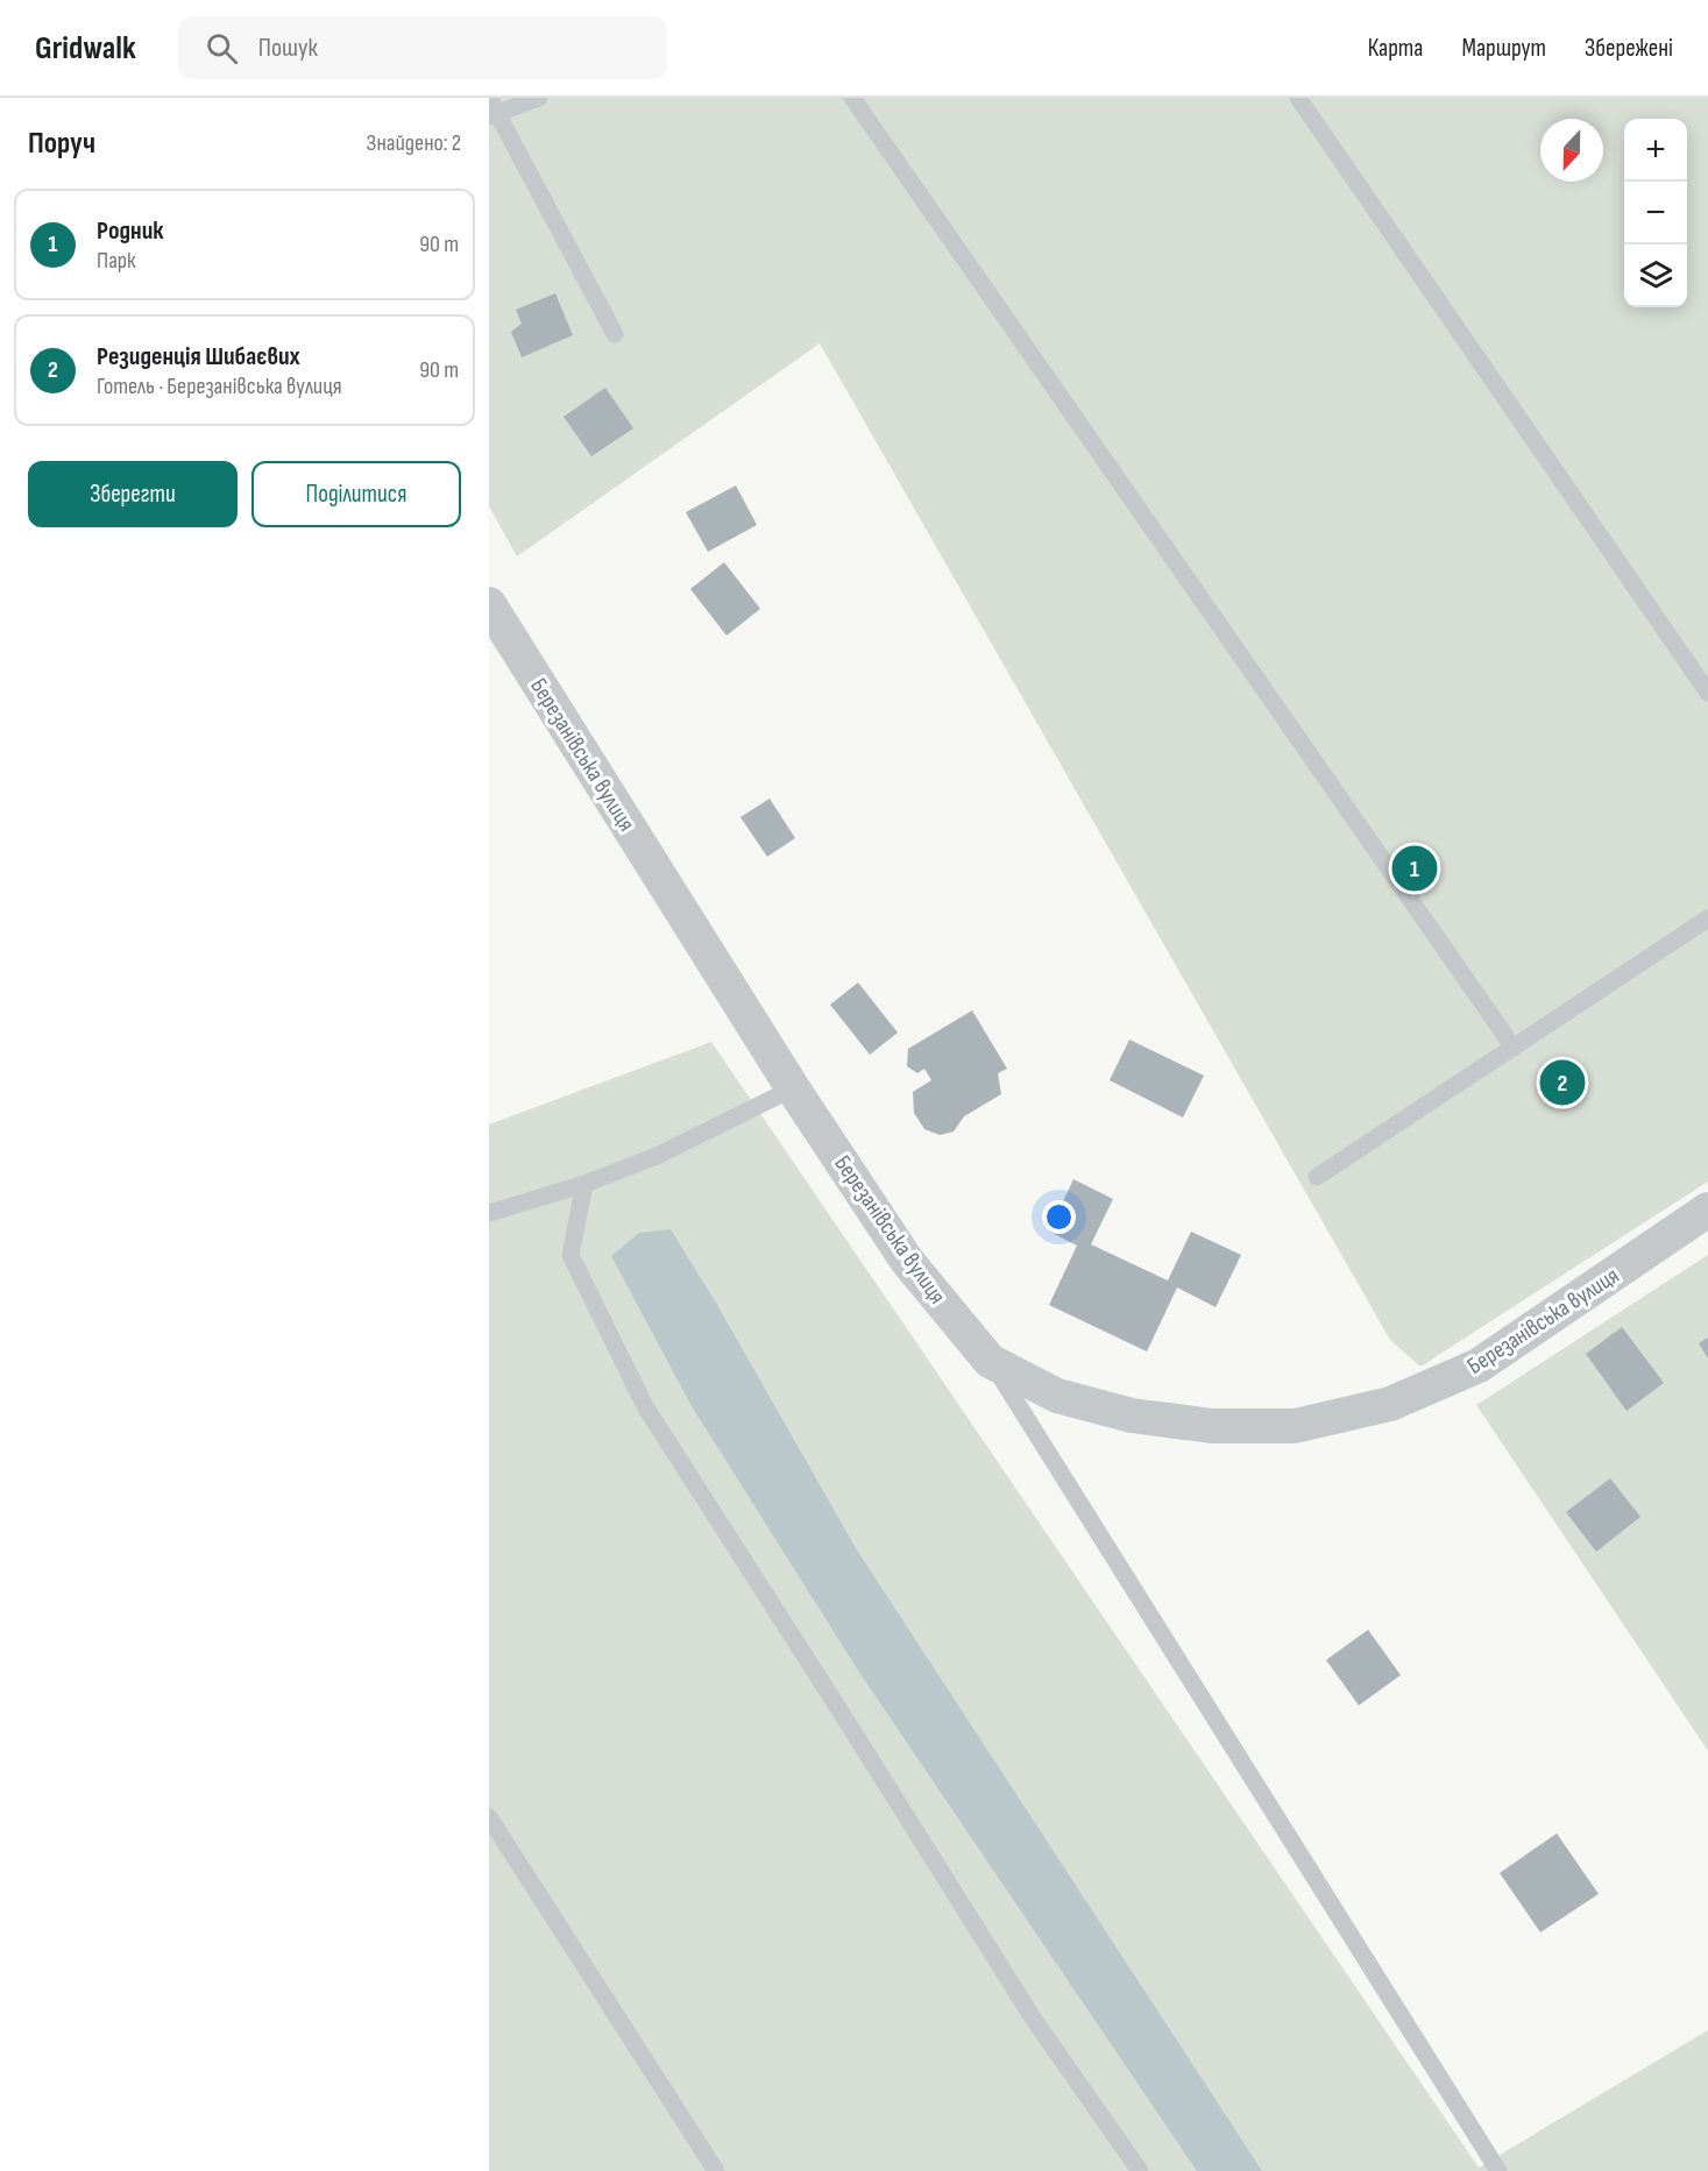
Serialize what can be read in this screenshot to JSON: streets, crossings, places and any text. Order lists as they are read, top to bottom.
{
  "streets": {
    "street": ["Березанівська вулиця"]
  },
  "north": "bottom",
  "page": {
    "header": "Gridwalk",
    "search": "Пошук",
    "nav": ["Карта", "Маршрут", "Збережені"],
    "heading": ["Поруч", "Знайдено: 2"],
    "map_buttons": ["+", "−"],
    "list": [
      {
        "mark": "1",
        "name": "Родник",
        "note": "Парк",
        "value": "90 m"
      },
      {
        "mark": "2",
        "name": "Резиденція Шибаєвих",
        "note": "Готель · Березанівська вулиця",
        "value": "90 m"
      }
    ],
    "buttons": ["Зберегти", "Поділитися"],
    "pins": ["1", "2"]
  }
}
